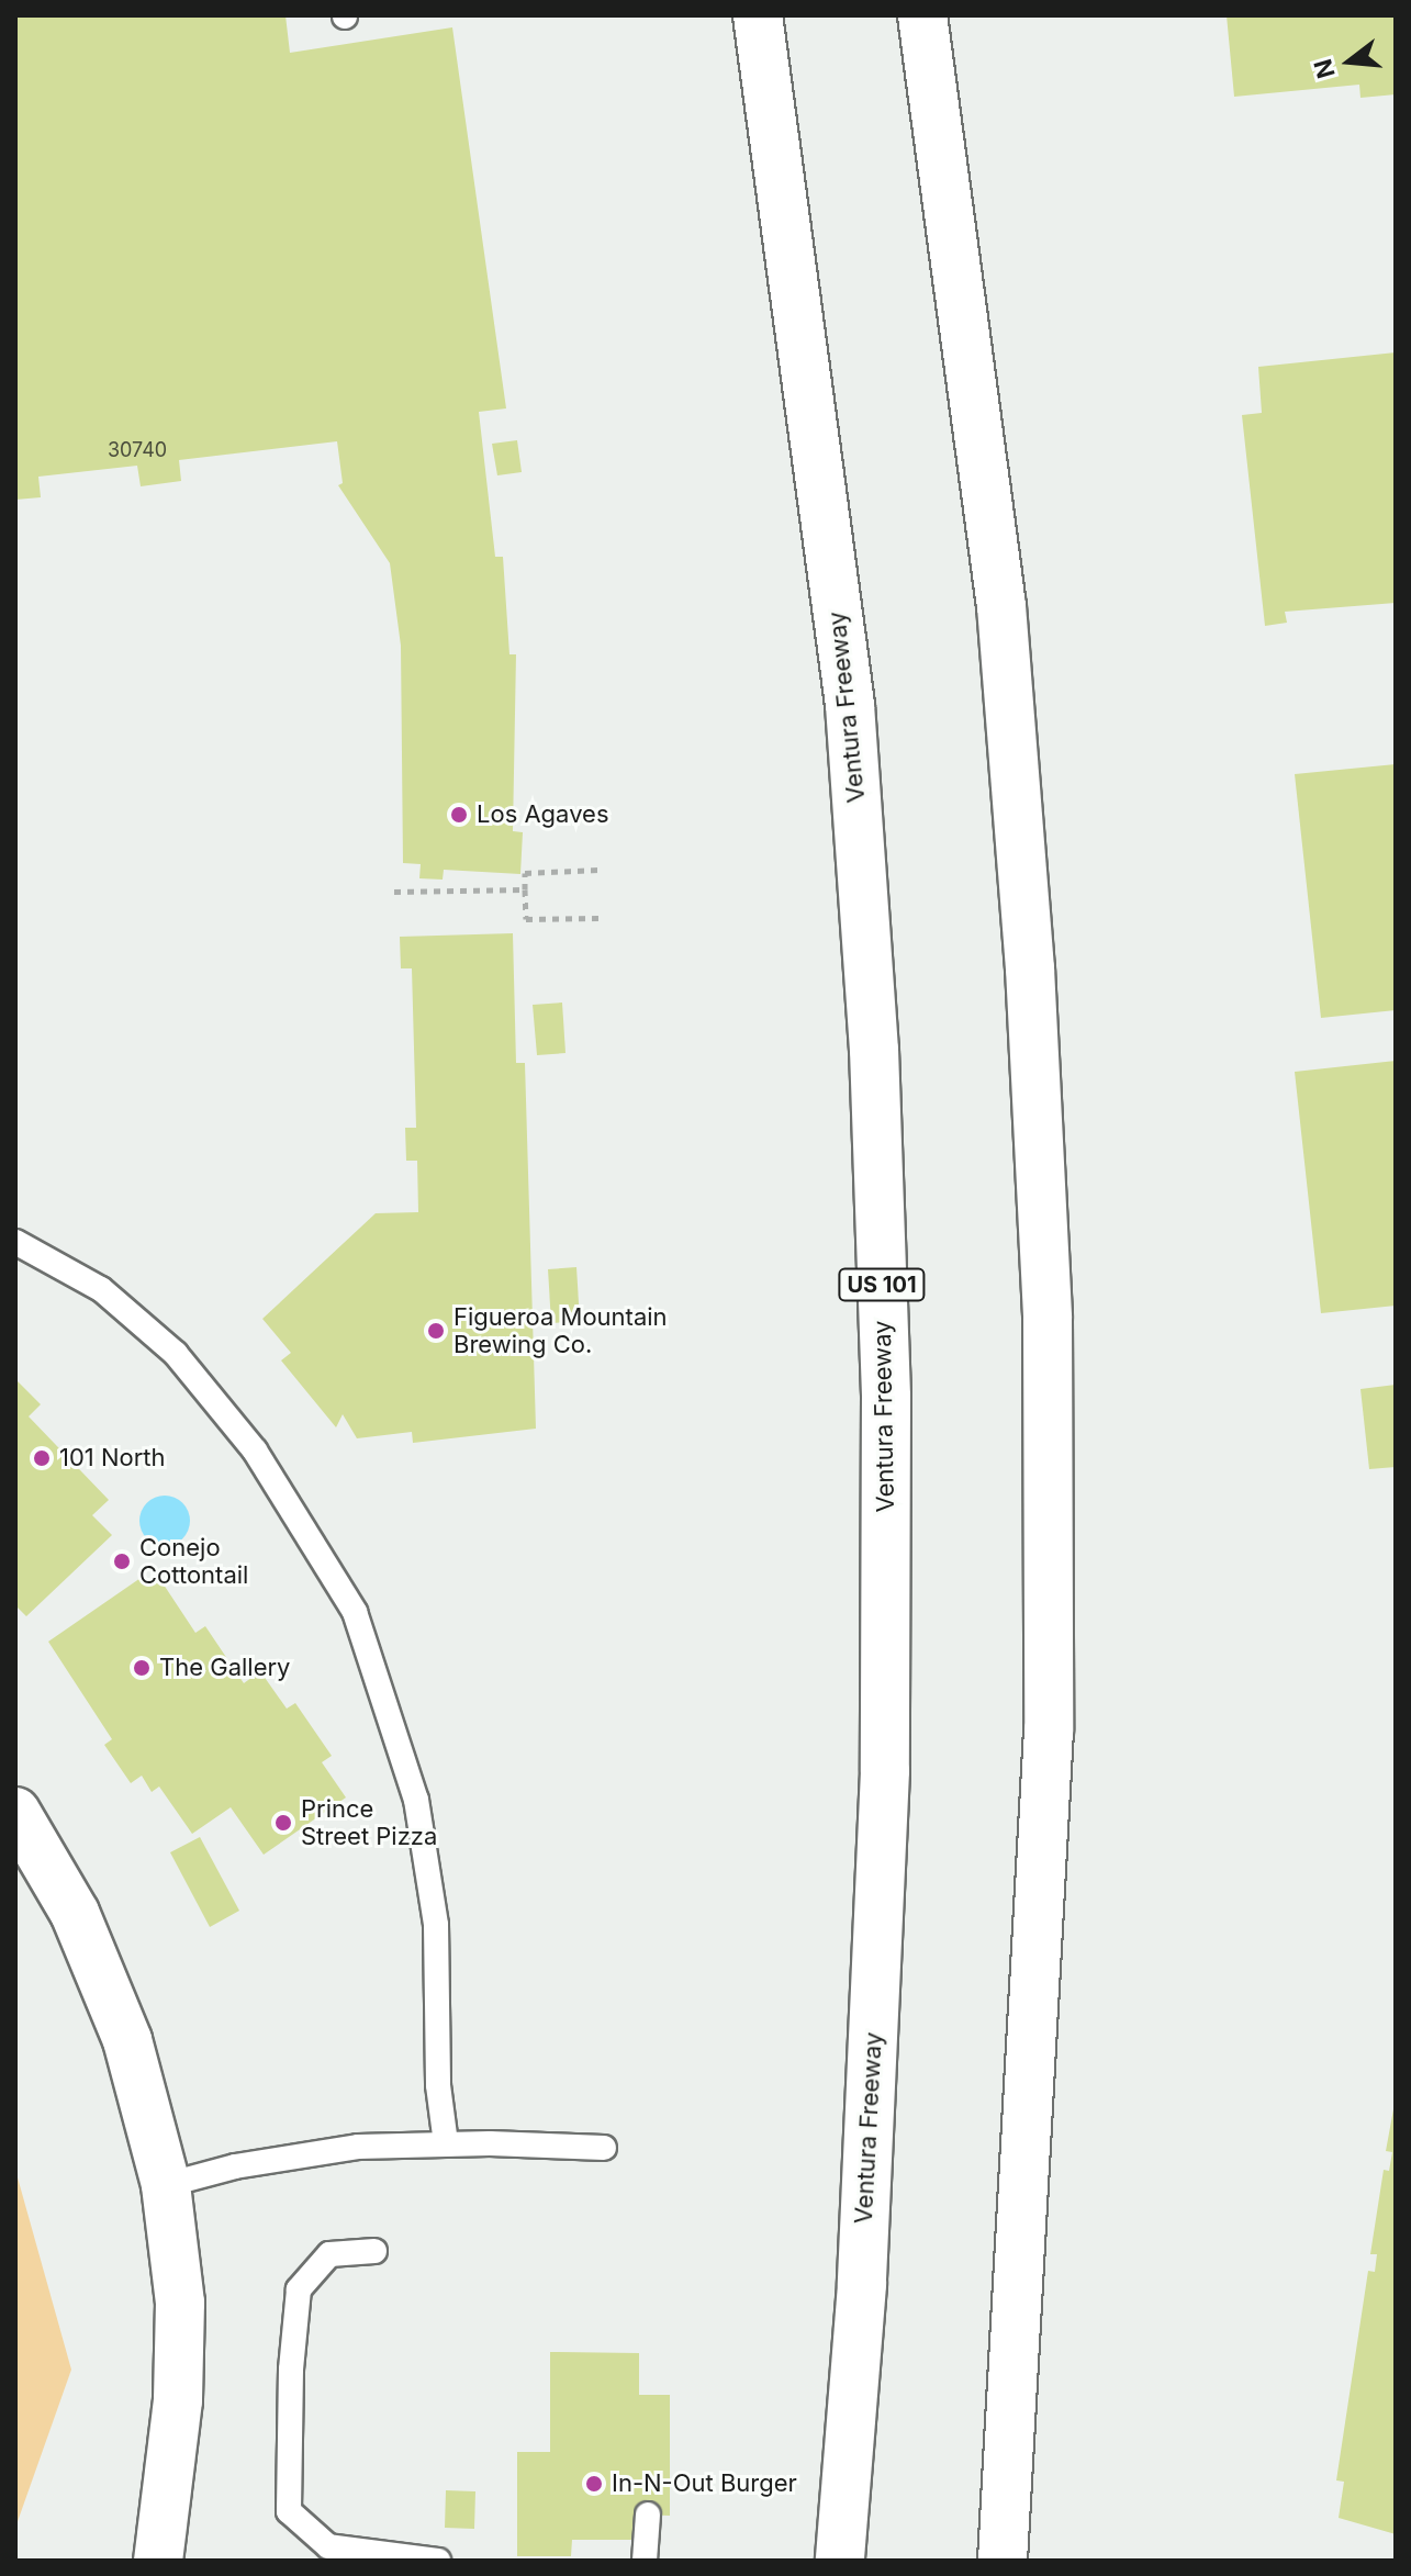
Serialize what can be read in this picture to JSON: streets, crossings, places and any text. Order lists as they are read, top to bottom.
{
  "streets": {
    "main road": ["Ventura Freeway", "US 101"]
  },
  "places": [
    "Los Agaves",
    "Figueroa Mountain Brewing Co.",
    "101 North",
    "Conejo Cottontail",
    "The Gallery",
    "Prince Street Pizza",
    "In-N-Out Burger"
  ],
  "house_numbers": ["30740"],
  "north": "left"
}
